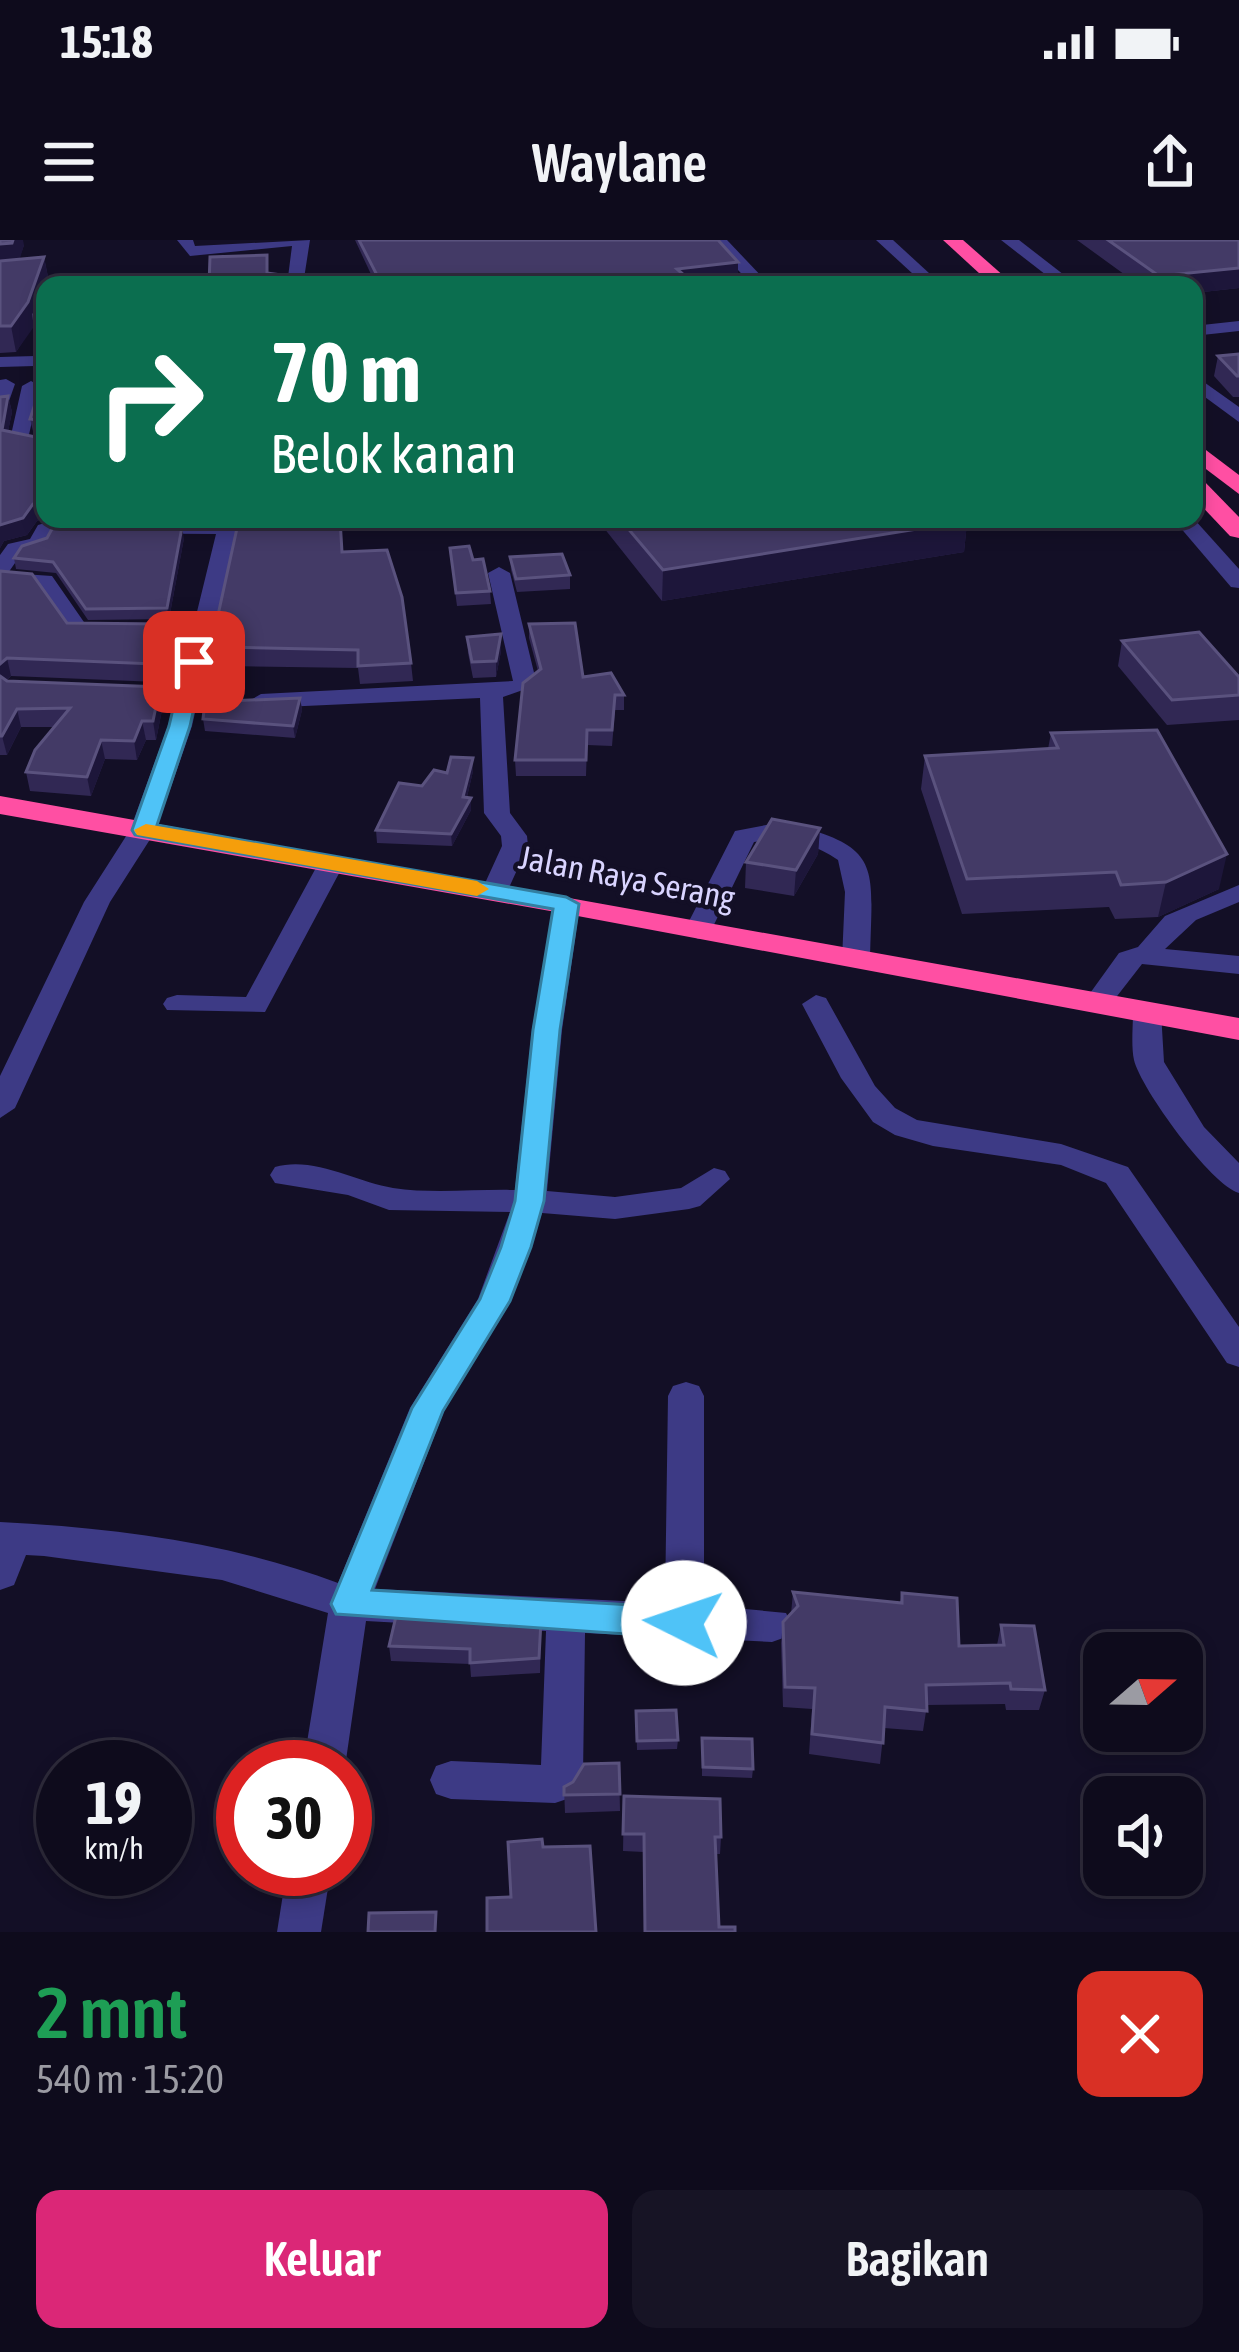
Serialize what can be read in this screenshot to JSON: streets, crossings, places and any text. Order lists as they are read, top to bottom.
{
  "streets": {
    "highway": ["Jalan Raya Serang"]
  },
  "north": "right",
  "page": {
    "status": "15:18",
    "header": "Waylane",
    "turn": ["70 m", "Belok kanan"],
    "speed": "19 km/h",
    "limit": "30",
    "heading": ["2 mnt", "540 m · 15:20"],
    "buttons": ["Keluar", "Bagikan"]
  }
}
